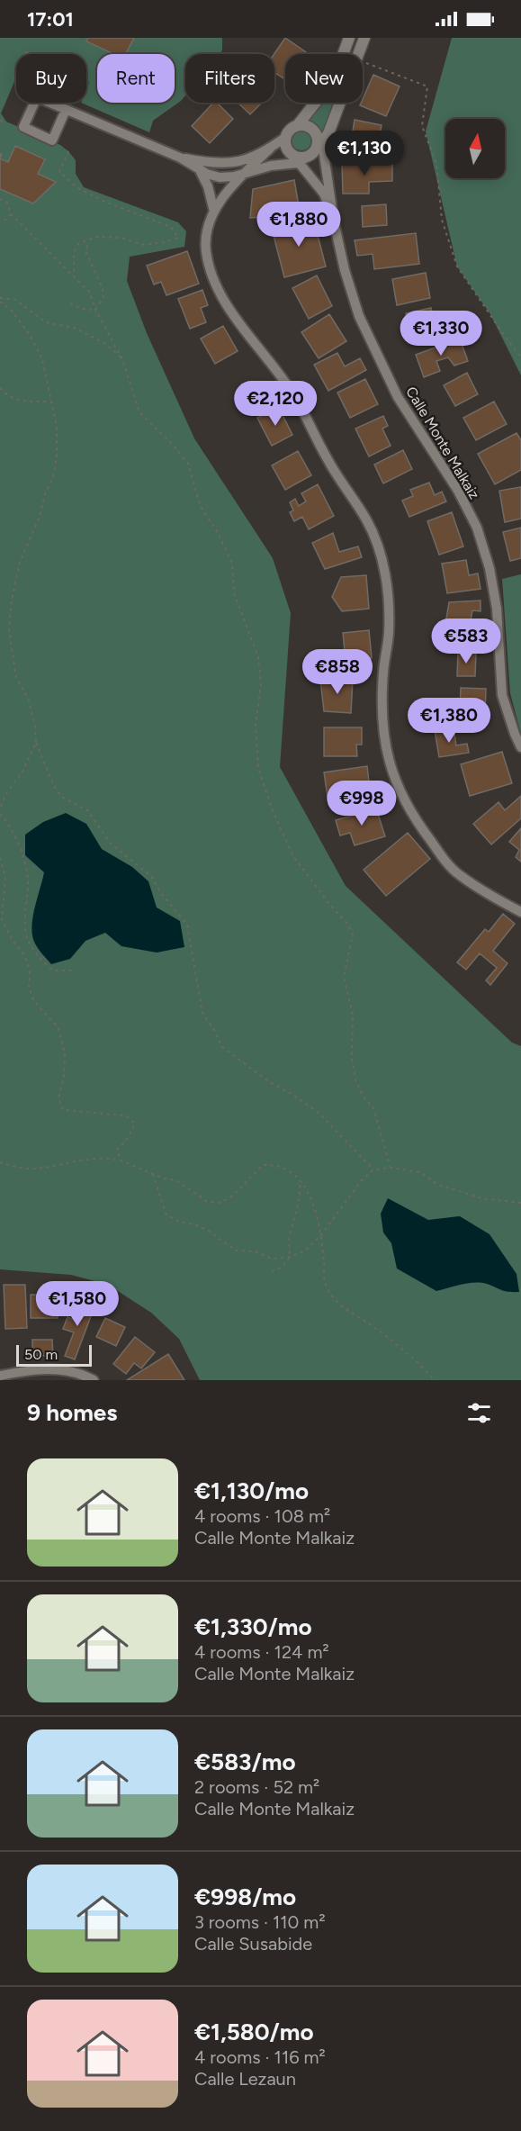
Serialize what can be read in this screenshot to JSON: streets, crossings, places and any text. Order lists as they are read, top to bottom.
{
  "streets": {
    "street": ["Calle Monte Malkaiz"]
  },
  "scale_bar": "50 m",
  "north": "top",
  "page": {
    "status": "17:01",
    "chip": [
      "Buy",
      "Rent",
      "Filters",
      "New"
    ],
    "price": [
      "€1,130",
      "€1,880",
      "€1,330",
      "€2,120",
      "€583",
      "€858",
      "€1,380",
      "€998",
      "€1,580"
    ],
    "scale": "50 m",
    "heading": "9 homes",
    "list": [
      {
        "name": "€1,130/mo",
        "note": "4 rooms · 108 m² · Calle Monte Malkaiz"
      },
      {
        "name": "€1,330/mo",
        "note": "4 rooms · 124 m² · Calle Monte Malkaiz"
      },
      {
        "name": "€583/mo",
        "note": "2 rooms · 52 m² · Calle Monte Malkaiz"
      },
      {
        "name": "€998/mo",
        "note": "3 rooms · 110 m² · Calle Susabide"
      },
      {
        "name": "€1,580/mo",
        "note": "4 rooms · 116 m² · Calle Lezaun"
      }
    ]
  }
}
